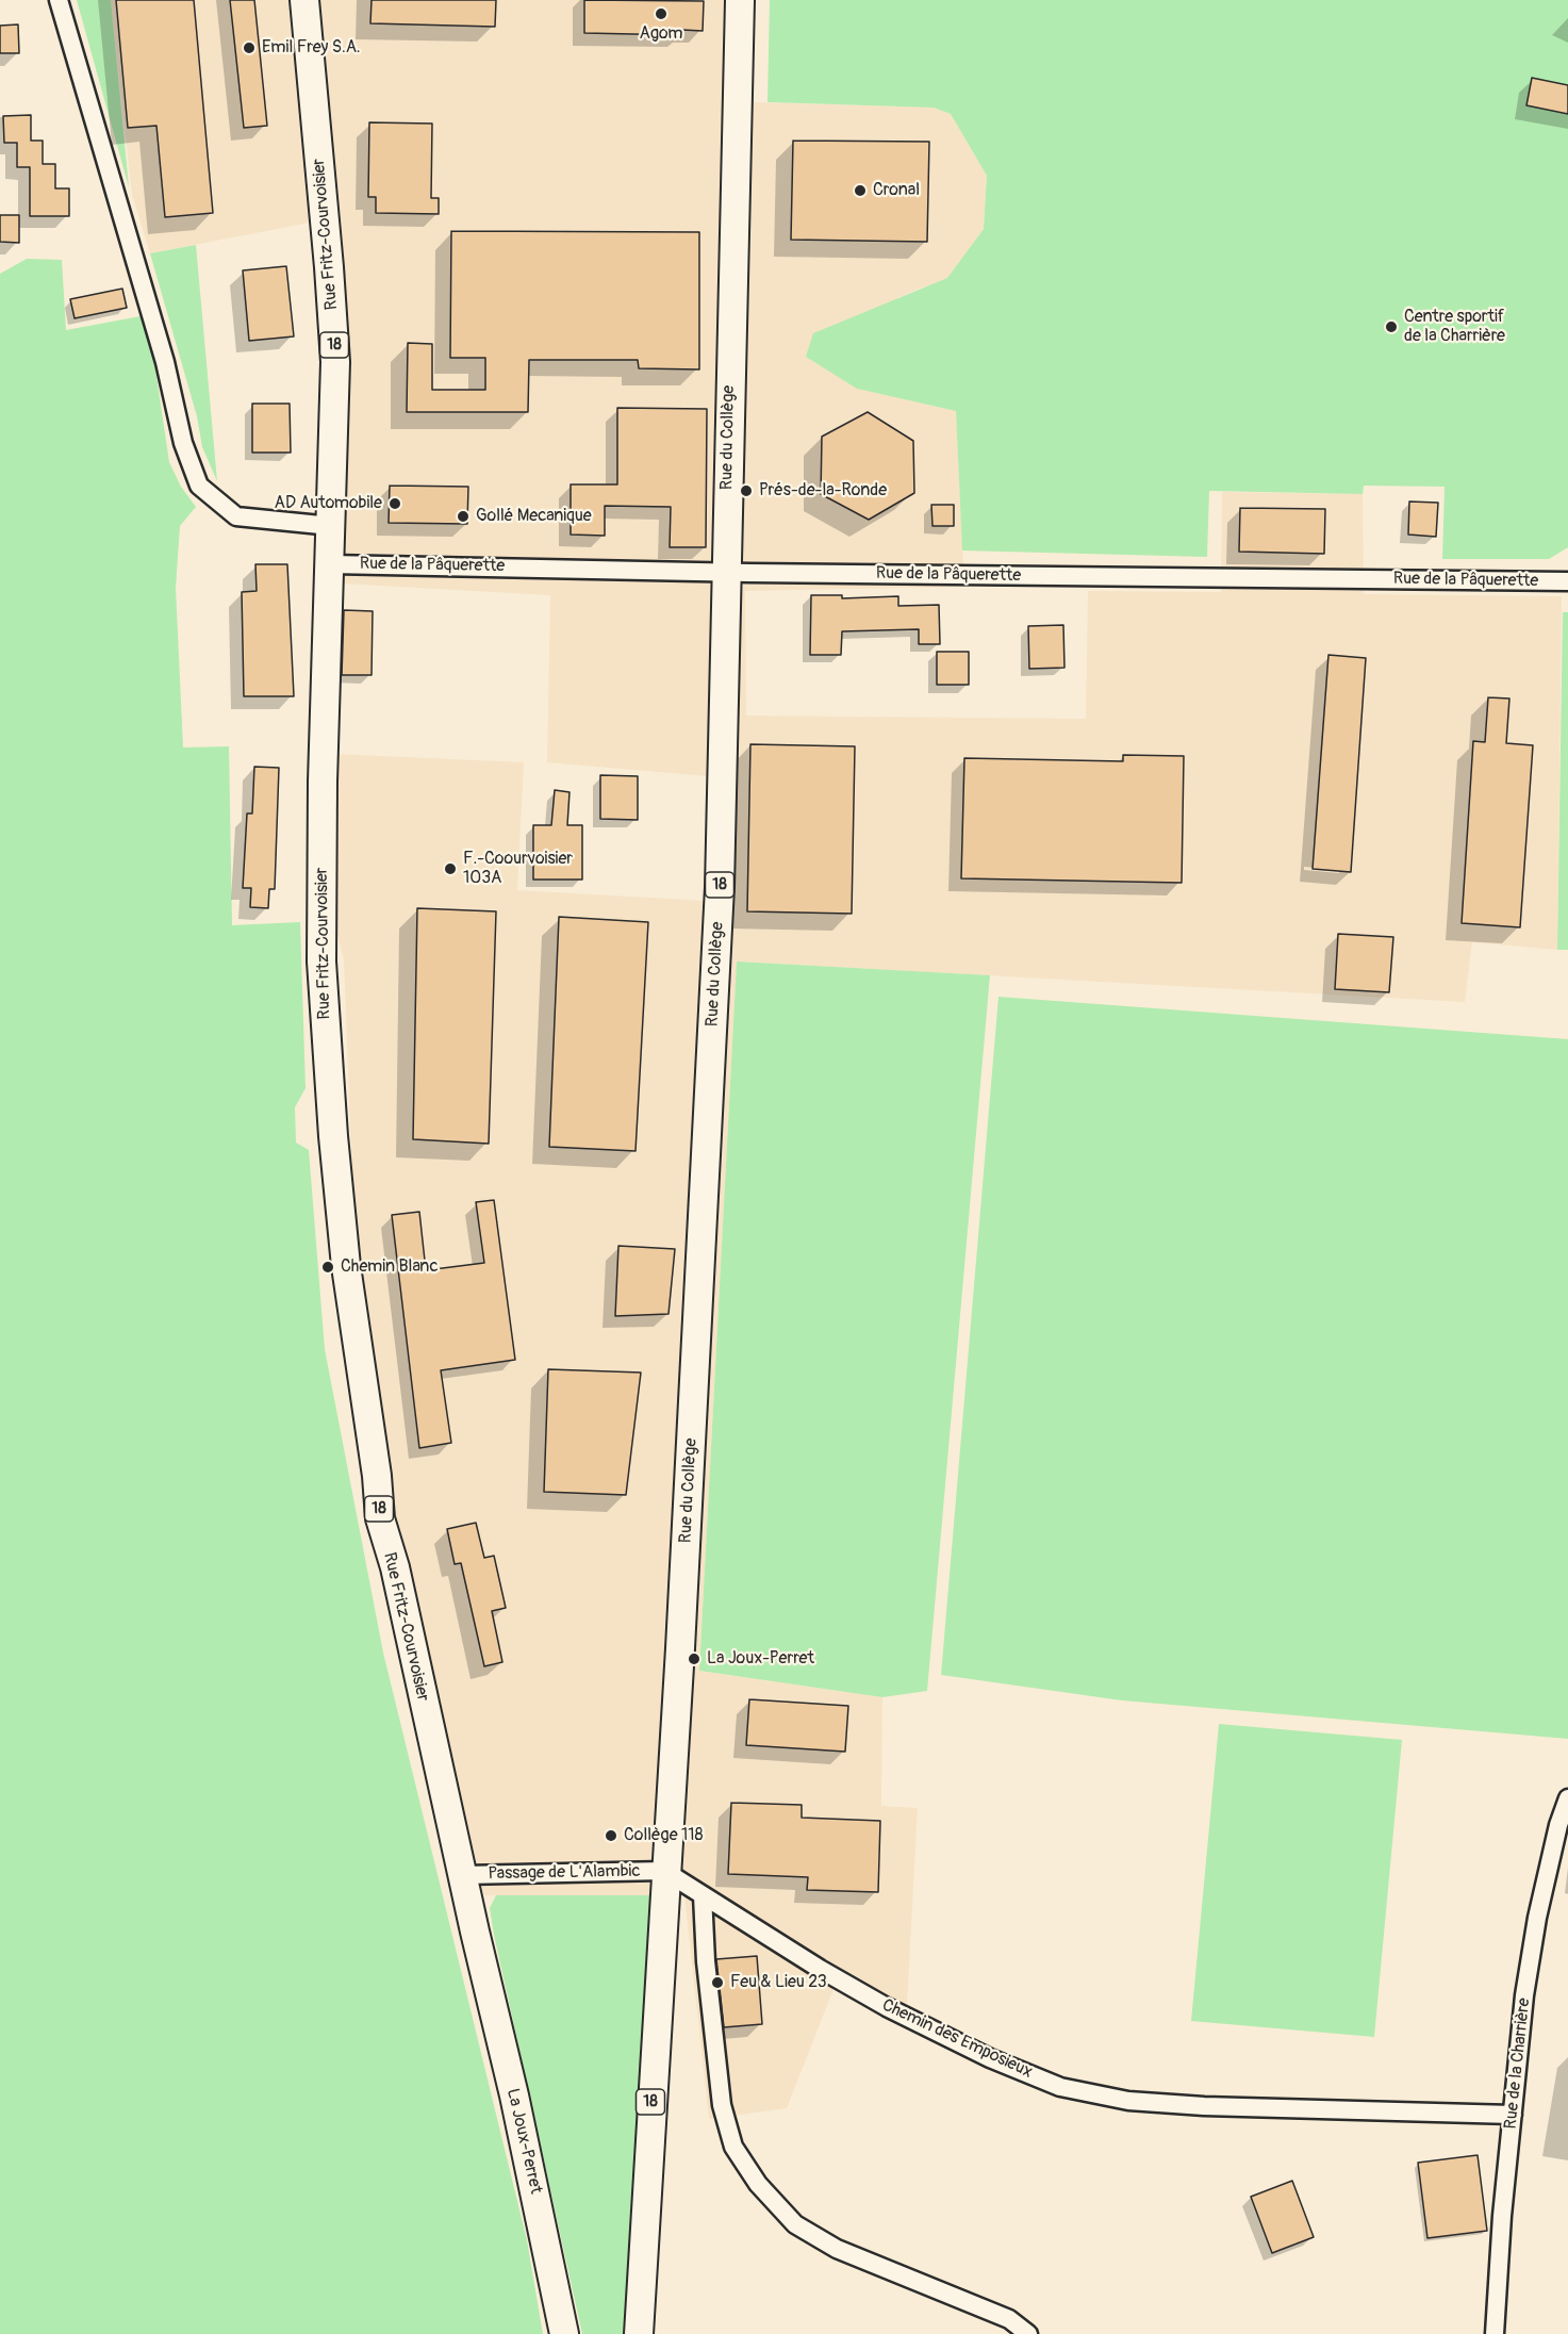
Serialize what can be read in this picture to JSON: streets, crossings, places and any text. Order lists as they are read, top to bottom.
{
  "streets": {
    "main road": [
      "Rue Fritz-Courvoisier",
      "18",
      "Rue du Collège",
      "La Joux-Perret"
    ],
    "street": [
      "Rue de la Pâquerette",
      "Passage de L'Alambic",
      "Chemin des Emposieux",
      "Rue de la Charrière"
    ]
  },
  "crossings": [
    ["Rue Fritz-Courvoisier", "Rue de la Pâquerette"],
    ["Rue Fritz-Courvoisier", "Passage de L'Alambic"],
    ["Rue Fritz-Courvoisier", "La Joux-Perret"],
    ["18", "Rue du Collège"],
    ["18", "Passage de L'Alambic"],
    ["18", "Chemin des Emposieux"],
    ["Rue du Collège", "Rue de la Pâquerette"],
    ["Rue du Collège", "Passage de L'Alambic"],
    ["Rue du Collège", "Chemin des Emposieux"],
    ["Passage de L'Alambic", "Chemin des Emposieux"],
    ["Passage de L'Alambic", "La Joux-Perret"],
    ["Chemin des Emposieux", "Rue de la Charrière"]
  ],
  "places": [
    "Agom",
    "Emil Frey S.A.",
    "Cronal",
    "Centre sportif de la Charrière",
    "Prés-de-la-Ronde",
    "AD Automobile",
    "Gollé Mecanique",
    "F.-Coourvoisier 103A",
    "Chemin Blanc",
    "La Joux-Perret",
    "Collège 118",
    "Feu & Lieu 23"
  ]
}
